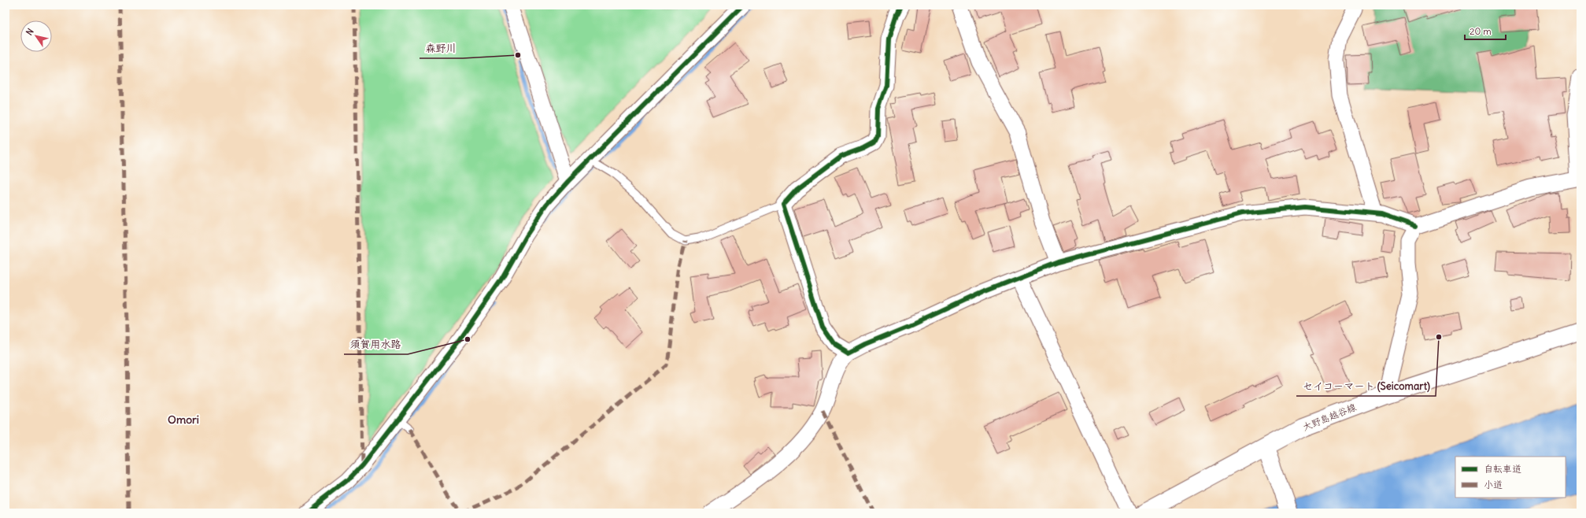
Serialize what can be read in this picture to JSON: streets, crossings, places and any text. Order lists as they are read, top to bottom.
{
  "streets": {
    "main road": ["大野島越谷線"]
  },
  "districts": ["Omori"],
  "places": ["森野川", "セイコーマート (Seicomart)", "須賀用水路"],
  "legend": ["自転車道", "小道"],
  "scale_bar": "20 m",
  "north": "top left"
}
